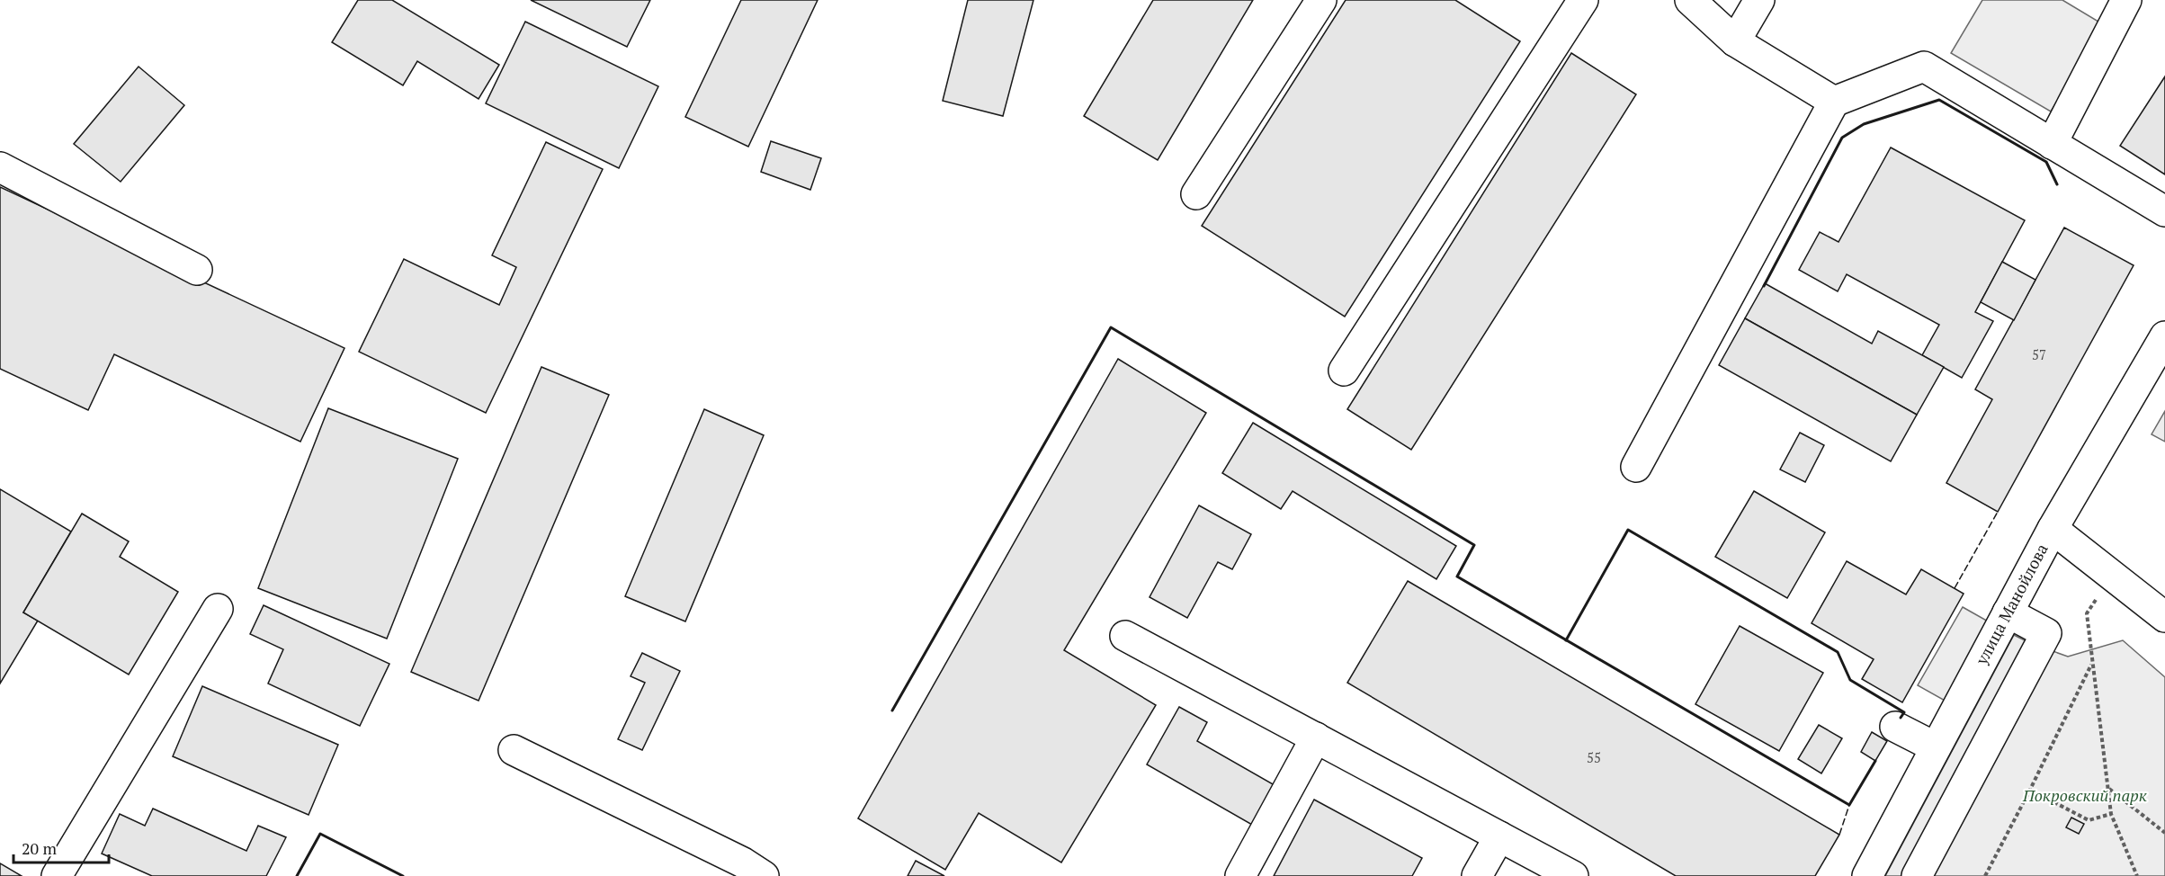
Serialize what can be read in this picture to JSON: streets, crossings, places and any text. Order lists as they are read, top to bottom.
{
  "streets": {
    "street": ["улица Манойлова"]
  },
  "parks": ["Покровский парк"],
  "house_numbers": ["57", "55"],
  "scale_bar": "20 m"
}
